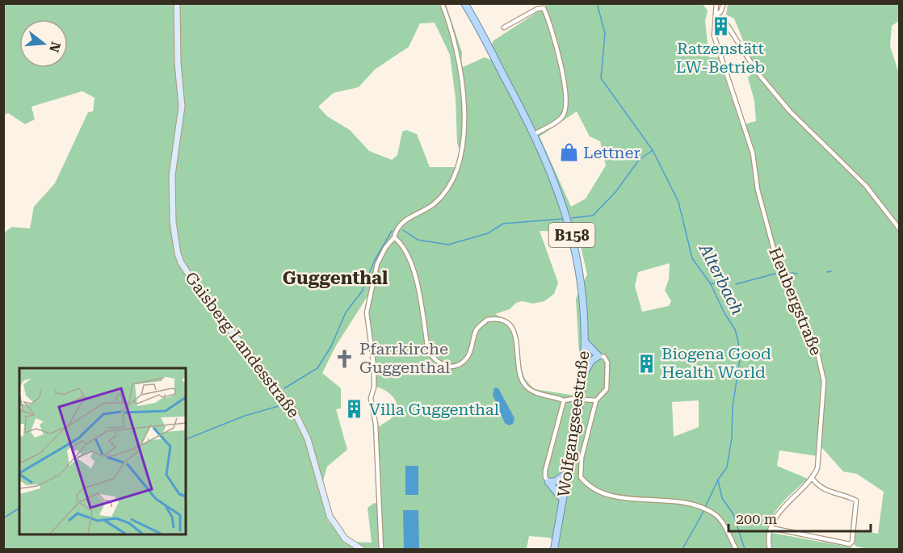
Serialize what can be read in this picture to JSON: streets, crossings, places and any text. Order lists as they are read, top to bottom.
{
  "streets": {
    "main road": ["B158", "Gaisberg Landesstraße", "Wolfgangseestraße"],
    "street": ["Heubergstraße"]
  },
  "districts": ["Guggenthal"],
  "water": ["Alterbach"],
  "places": {
    "building": ["Ratzenstätt LW-Betrieb", "Biogena Good Health World", "Villa Guggenthal"],
    "shop": ["Lettner"],
    "church": ["Pfarrkirche Guggenthal"]
  },
  "scale_bar": "200 m",
  "north": "right"
}
